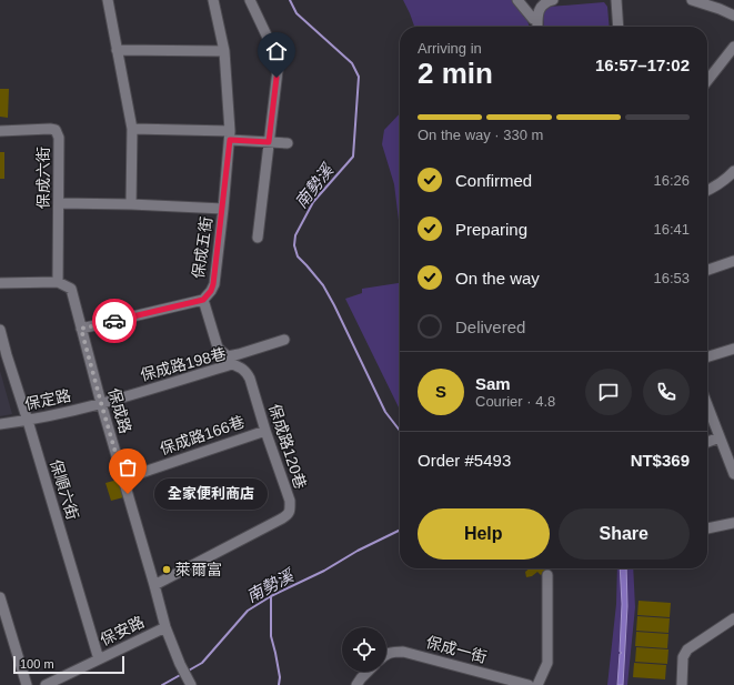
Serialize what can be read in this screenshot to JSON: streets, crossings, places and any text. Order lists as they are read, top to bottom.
{
  "streets": {
    "street": [
      "保成六街",
      "保成五街",
      "保成路198巷",
      "保定路",
      "保成路",
      "保成路166巷",
      "保成路120巷",
      "保順六街",
      "保安路",
      "保成一街"
    ]
  },
  "crossings": [
    ["保成六街", "保成五街"],
    ["保成六街", "保成路"],
    ["保成五街", "保成路"],
    ["保成路198巷", "保定路"],
    ["保成路198巷", "保成路"],
    ["保成路198巷", "保成路120巷"],
    ["保定路", "保成路"],
    ["保定路", "保順六街"],
    ["保成路", "保成路166巷"],
    ["保成路", "保成路120巷"],
    ["保成路", "保安路"],
    ["保成路166巷", "保成路120巷"],
    ["保順六街", "保安路"]
  ],
  "water": ["南勢溪"],
  "places": ["全家便利商店", "萊爾富"],
  "scale_bar": "100 m",
  "page": {
    "heading": ["2 min", "Arriving in", "16:57–17:02"],
    "panel": [
      "Sam",
      "Courier · 4.8",
      "Order #5493",
      "NT$369"
    ],
    "bar": "On the way · 330 m",
    "list": [
      ["Confirmed", "16:26"],
      ["Preparing", "16:41"],
      ["On the way", "16:53"],
      "Delivered"
    ],
    "round": "S",
    "bubble": "全家便利商店",
    "buttons": ["Help", "Share"],
    "scale": "100 m"
  }
}
